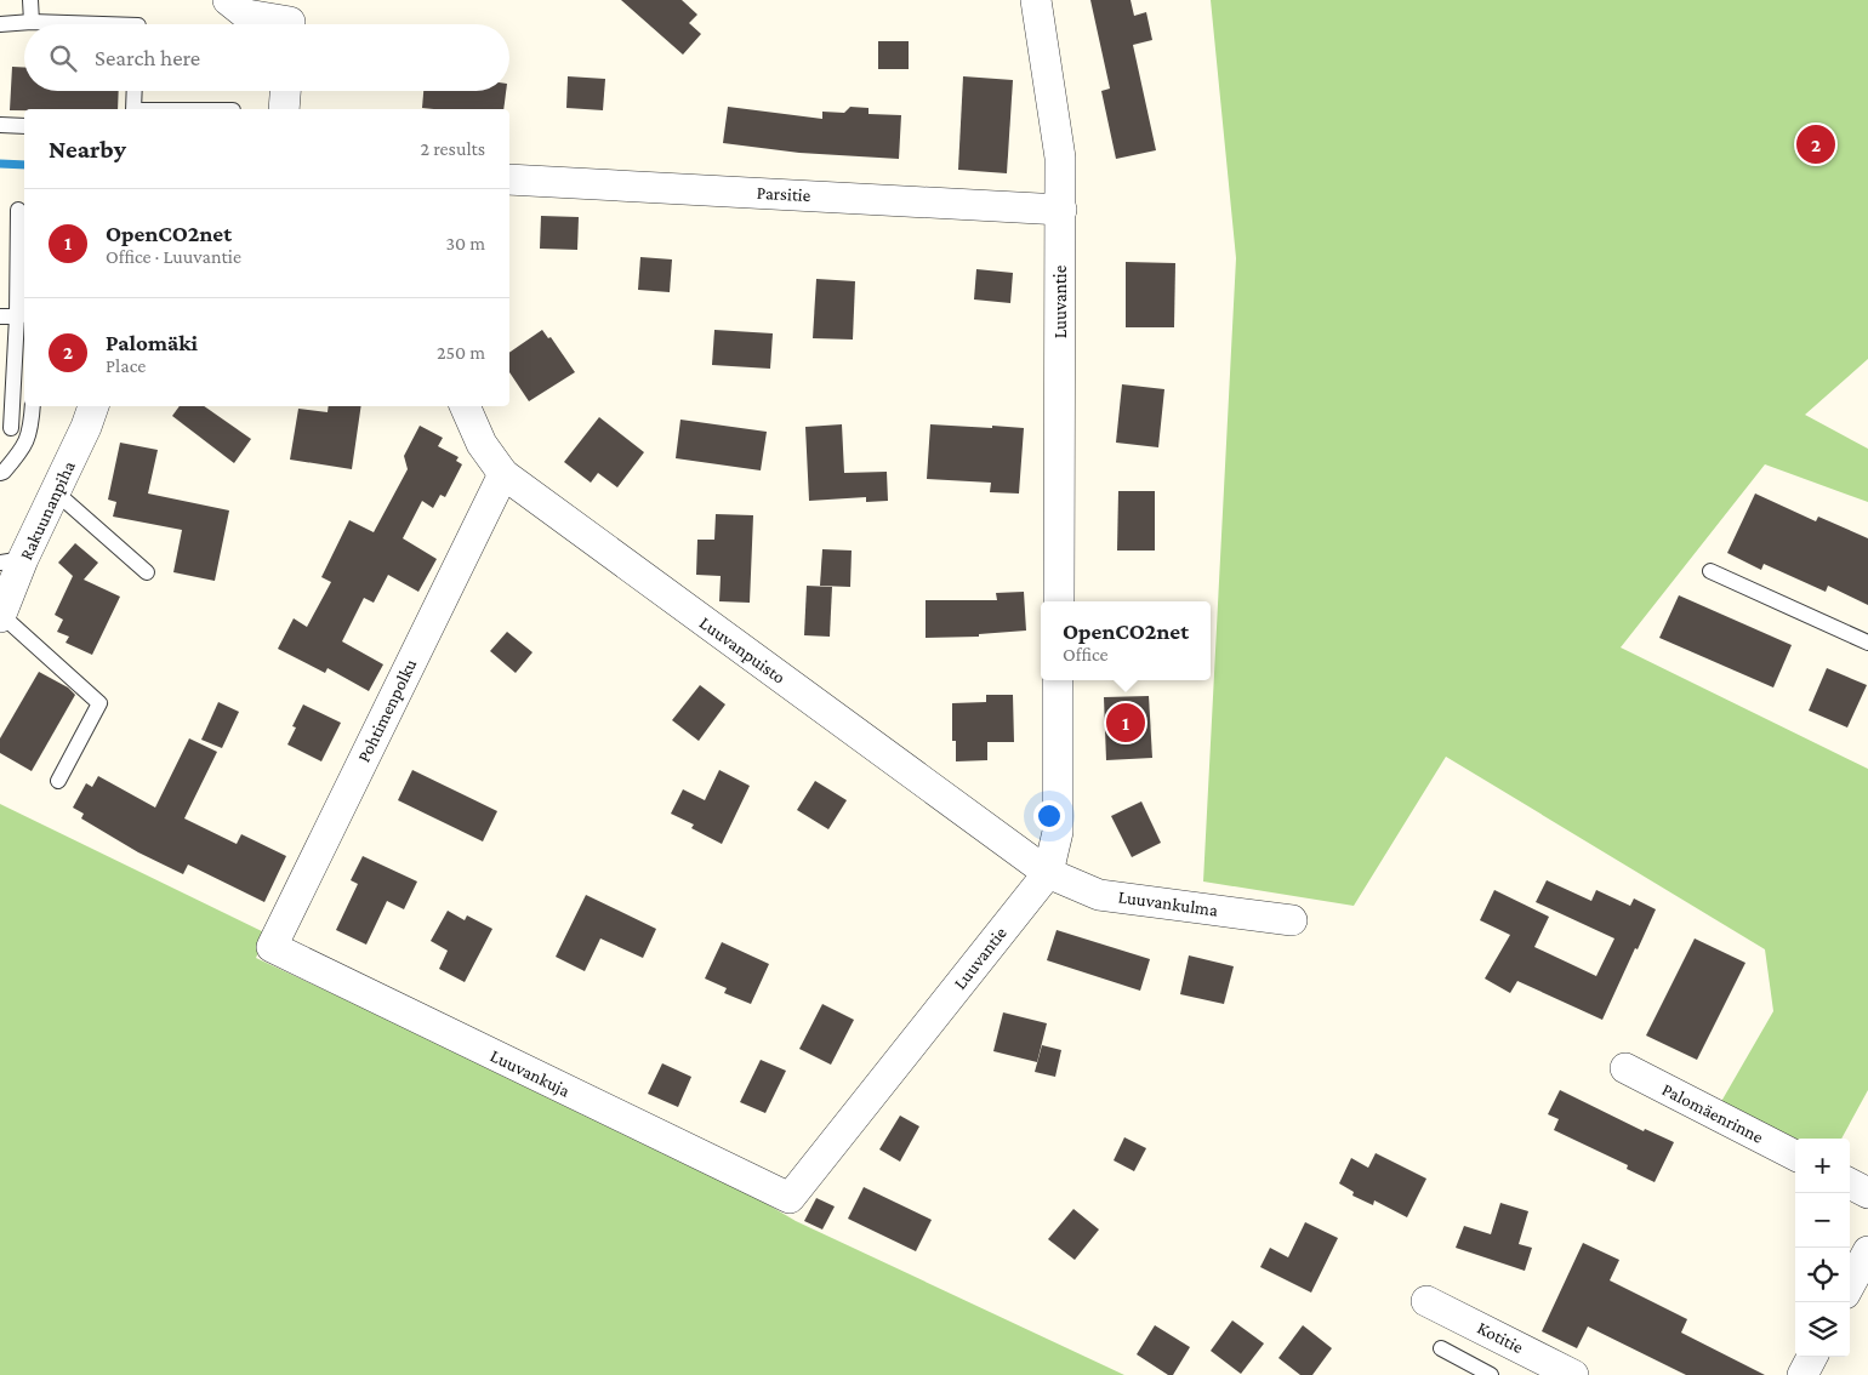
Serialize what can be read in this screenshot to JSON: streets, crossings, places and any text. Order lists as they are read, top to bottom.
{
  "streets": {
    "street": [
      "Parsitie",
      "Luuvantie",
      "Rakuunanpiha",
      "Luuvanpuisto",
      "Pohtimenpolku",
      "Luuvankulma",
      "Luuvankuja",
      "Palomäenrinne",
      "Kotitie"
    ]
  },
  "crossings": [
    ["Parsitie", "Luuvantie"],
    ["Luuvantie", "Luuvanpuisto"],
    ["Luuvantie", "Luuvankulma"],
    ["Luuvantie", "Luuvankuja"],
    ["Luuvanpuisto", "Pohtimenpolku"],
    ["Luuvanpuisto", "Luuvankulma"],
    ["Pohtimenpolku", "Luuvankuja"]
  ],
  "page": {
    "search": "Search here",
    "heading": ["Nearby", "2 results"],
    "pins": ["2", "1"],
    "list": [
      {
        "mark": "1",
        "name": "OpenCO2net",
        "note": "Office · Luuvantie",
        "value": "30 m"
      },
      {
        "mark": "2",
        "name": "Palomäki",
        "note": "Place",
        "value": "250 m"
      }
    ],
    "popup": ["OpenCO2net", "Office"],
    "map_buttons": ["+", "−"]
  }
}
